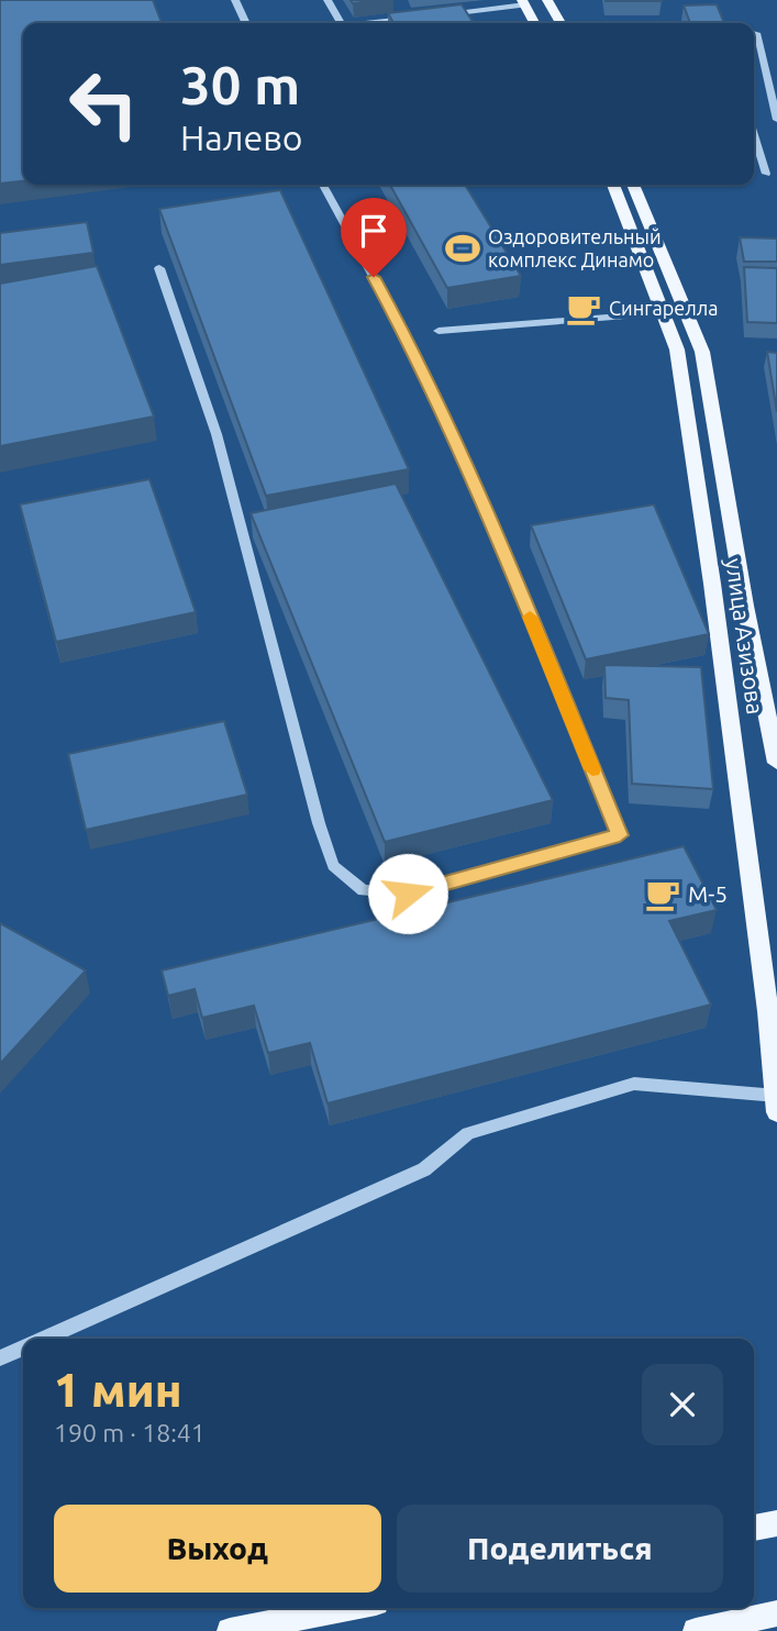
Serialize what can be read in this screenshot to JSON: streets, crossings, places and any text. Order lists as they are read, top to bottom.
{
  "streets": {
    "main road": ["улица Азизова"]
  },
  "places": {
    "sports": ["Оздоровительный комплекс Динамо"],
    "cafe": ["Сингарелла", "М-5"]
  },
  "page": {
    "turn": ["30 m", "Налево"],
    "heading": ["1 мин", "190 m · 18:41"],
    "buttons": ["Выход", "Поделиться"]
  }
}
